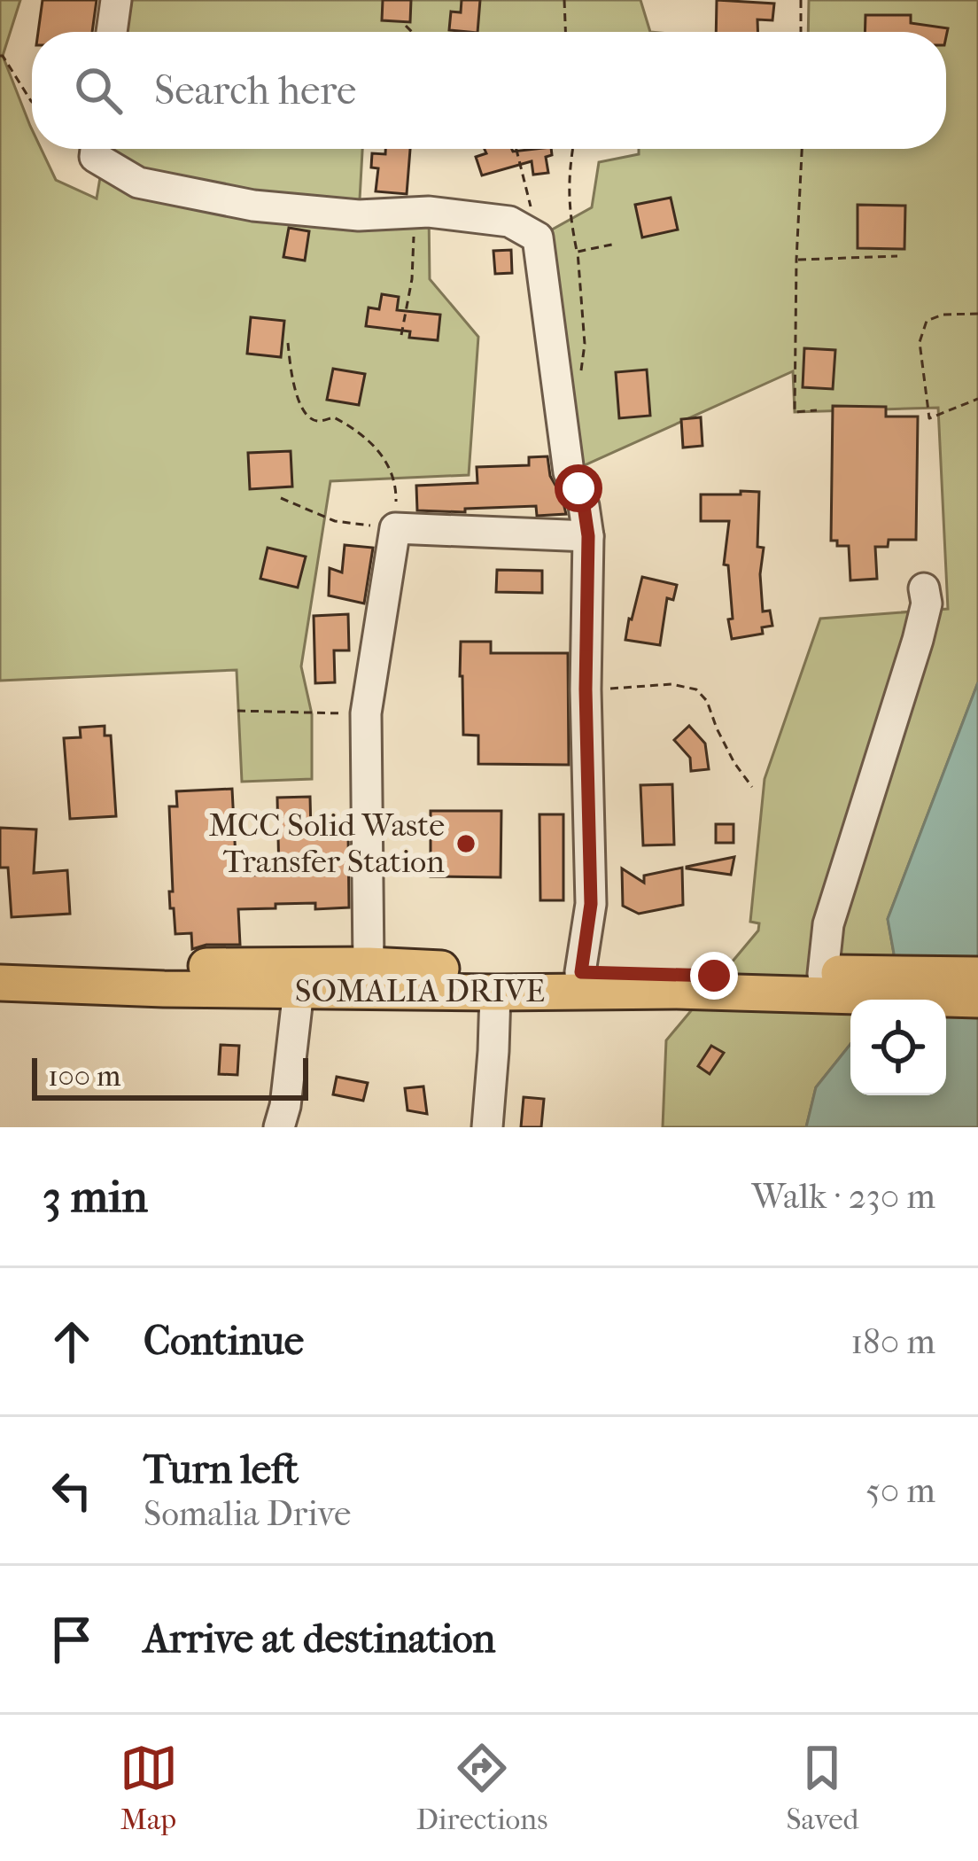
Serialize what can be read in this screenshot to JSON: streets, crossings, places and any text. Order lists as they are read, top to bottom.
{
  "streets": {
    "main road": ["SOMALIA DRIVE"]
  },
  "places": ["MCC Solid Waste Transfer Station"],
  "scale_bar": "100 m",
  "page": {
    "search": "Search here",
    "scale": "100 m",
    "heading": ["3 min", "Walk · 230 m"],
    "list": [
      ["Continue", "180 m"],
      ["Turn left", "Somalia Drive", "50 m"],
      "Arrive at destination"
    ],
    "nav": ["Map", "Directions", "Saved"]
  }
}
